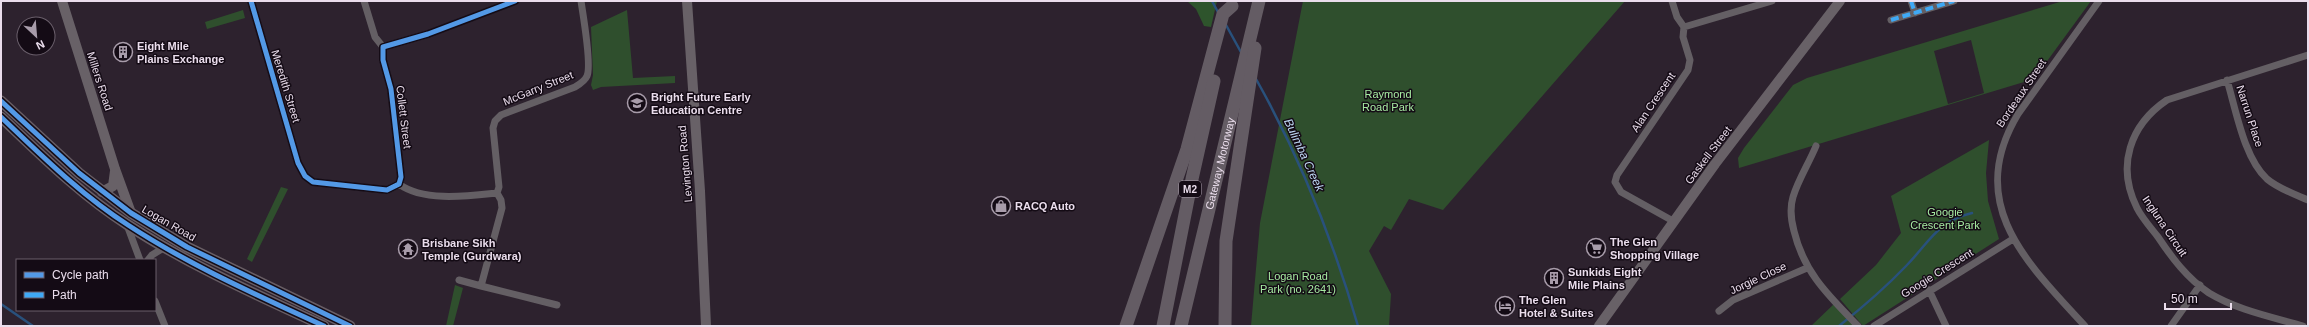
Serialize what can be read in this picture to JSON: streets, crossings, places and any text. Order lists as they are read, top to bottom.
{
  "streets": {
    "highway": ["Gateway Motorway", "M2"],
    "main road": ["Logan Road"],
    "street": [
      "Millers Road",
      "Meredith Street",
      "McGarry Street",
      "Bordeaux Street",
      "Alan Crescent",
      "Narrun Place",
      "Collett Street",
      "Gaskell Street",
      "Levington Road",
      "Ingluna Circuit",
      "Googie Crescent",
      "Jorgie Close"
    ]
  },
  "crossings": [
    ["Millers Road", "Logan Road"],
    ["Meredith Street", "Collett Street"],
    ["Bordeaux Street", "Googie Crescent"],
    ["Alan Crescent", "Gaskell Street"],
    ["Narrun Place", "Ingluna Circuit"]
  ],
  "water": ["Bulimba Creek"],
  "parks": ["Raymond Road Park", "Googie Crescent Park", "Logan Road Park (no. 2641)"],
  "places": {
    "building": ["Eight Mile Plains Exchange", "Sunkids Eight Mile Plains"],
    "school or university": ["Bright Future Early Education Centre"],
    "shop": ["RACQ Auto"],
    "supermarket": ["The Glen Shopping Village"],
    "temple": ["Brisbane Sikh Temple (Gurdwara)"],
    "hotel": ["The Glen Hotel & Suites"]
  },
  "legend": ["Cycle path", "Path"],
  "scale_bar": "50 m",
  "north": "bottom right"
}
